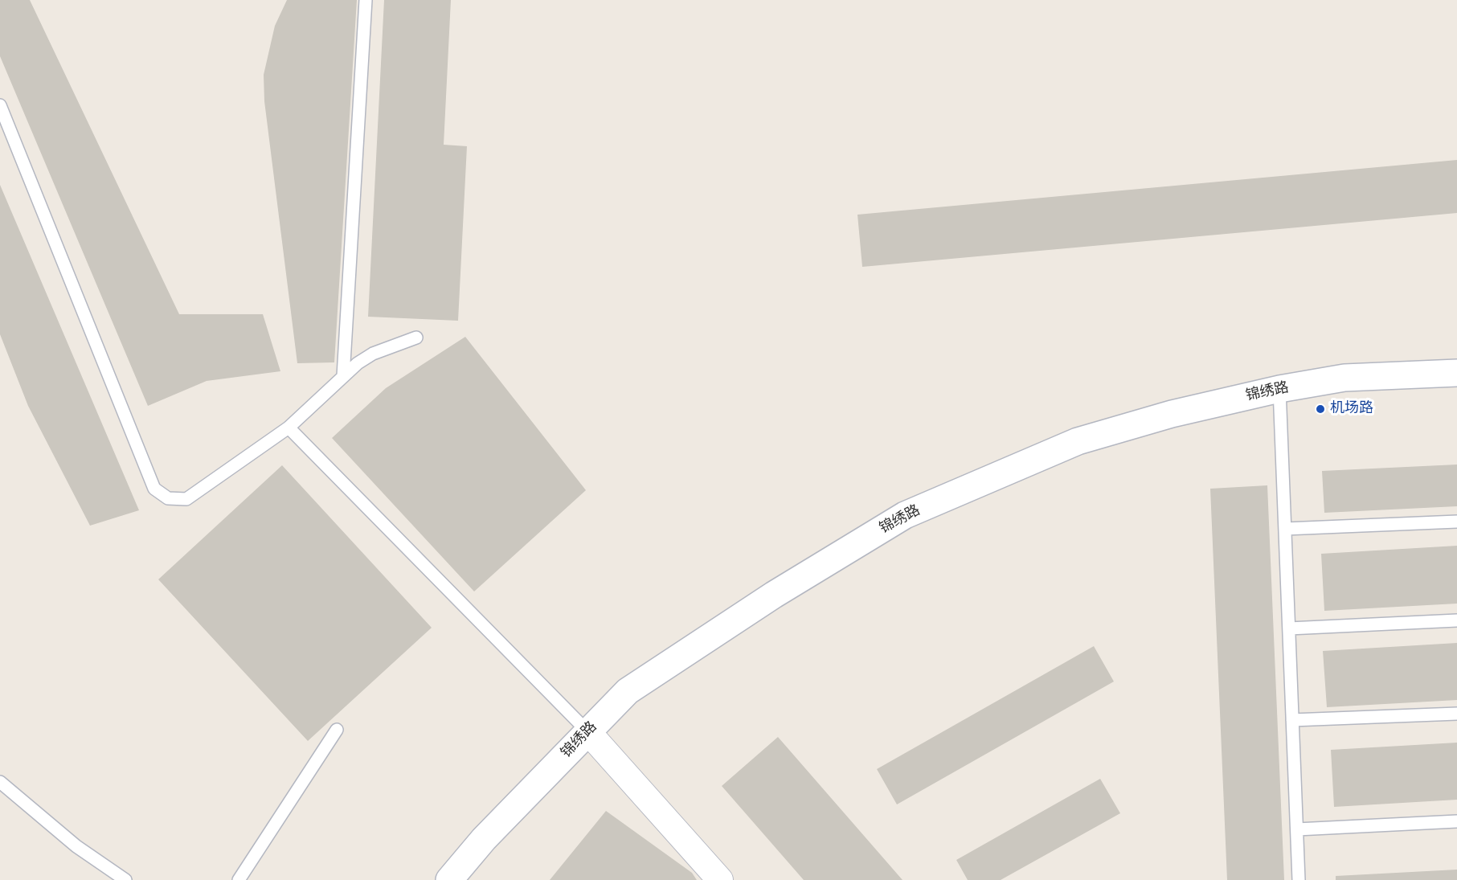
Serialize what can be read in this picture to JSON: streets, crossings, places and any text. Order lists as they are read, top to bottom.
{
  "streets": {
    "street": ["锦绣路"]
  },
  "places": ["机场路"]
}
